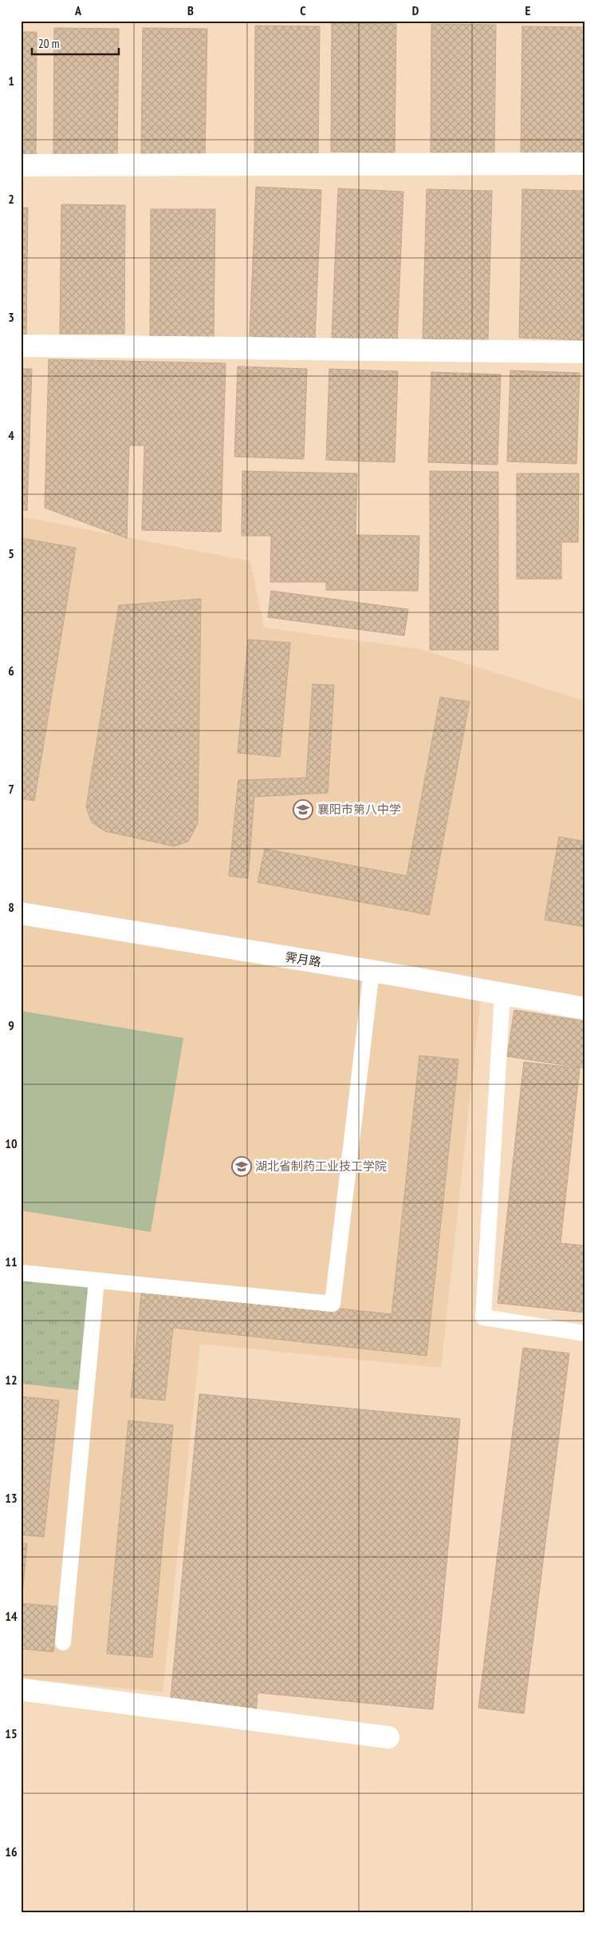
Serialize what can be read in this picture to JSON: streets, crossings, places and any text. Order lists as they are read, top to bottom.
{
  "streets": {
    "street": ["霁月路"]
  },
  "places": {
    "school or university": ["襄阳市第八中学", "湖北省制药工业技工学院"]
  },
  "scale_bar": "20 m",
  "grid": {
    "columns": [
      "A",
      "B",
      "C",
      "D",
      "E"
    ],
    "rows": [
      "1",
      "2",
      "3",
      "4",
      "5",
      "6",
      "7",
      "8",
      "9",
      "10",
      "11",
      "12",
      "13",
      "14",
      "15",
      "16"
    ]
  }
}
